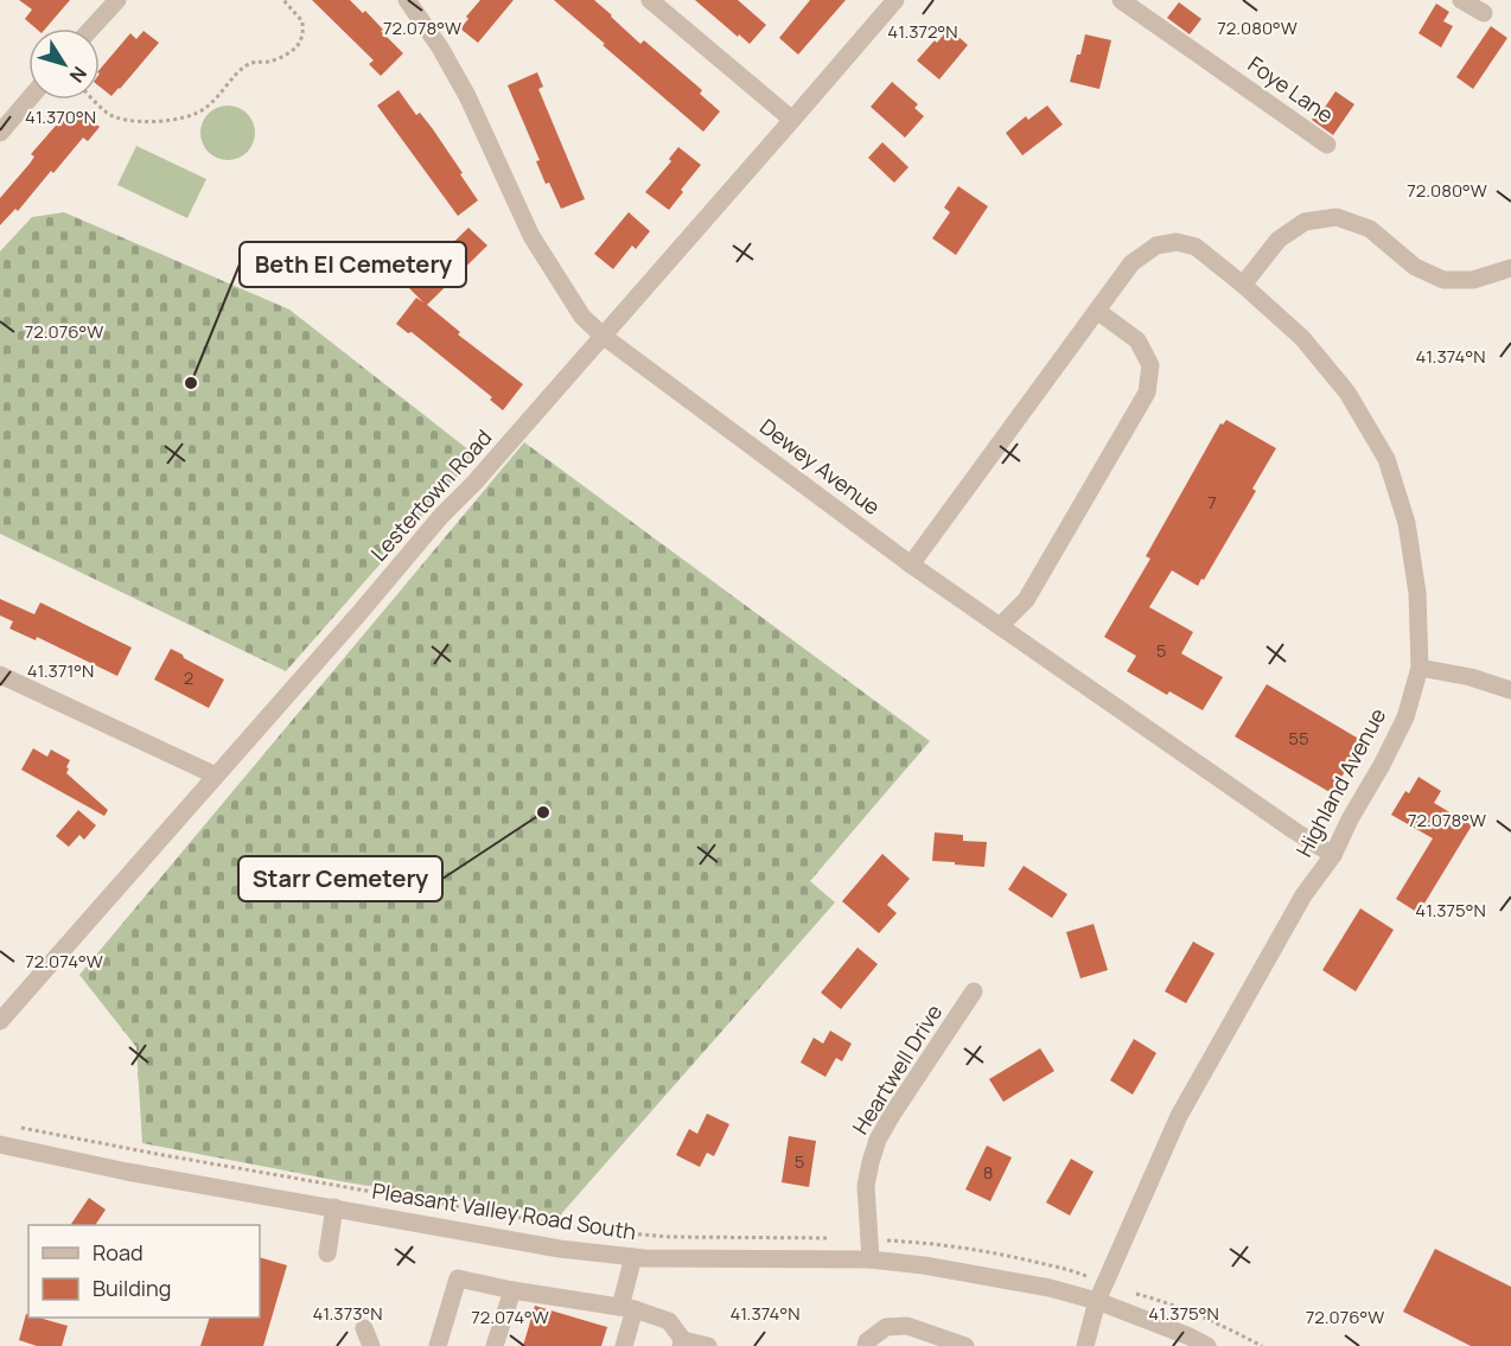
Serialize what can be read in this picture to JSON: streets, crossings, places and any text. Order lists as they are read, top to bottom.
{
  "streets": {
    "street": [
      "Foye Lane",
      "Dewey Avenue",
      "Lestertown Road",
      "Highland Avenue",
      "Heartwell Drive",
      "Pleasant Valley Road South"
    ]
  },
  "crossings": [
    ["Dewey Avenue", "Lestertown Road"],
    ["Dewey Avenue", "Highland Avenue"],
    ["Highland Avenue", "Pleasant Valley Road South"],
    ["Heartwell Drive", "Pleasant Valley Road South"]
  ],
  "places": ["Beth El Cemetery", "Starr Cemetery"],
  "house_numbers": [
    "7",
    "5",
    "2",
    "55",
    "5",
    "8"
  ],
  "legend": ["Road", "Building"],
  "north": "bottom right",
  "coordinates": [
    "72.078°W",
    "72.080°W",
    "41.372°N",
    "41.370°N",
    "72.076°W",
    "41.374°N",
    "41.371°N",
    "41.375°N",
    "72.074°W",
    "41.373°N"
  ]
}
